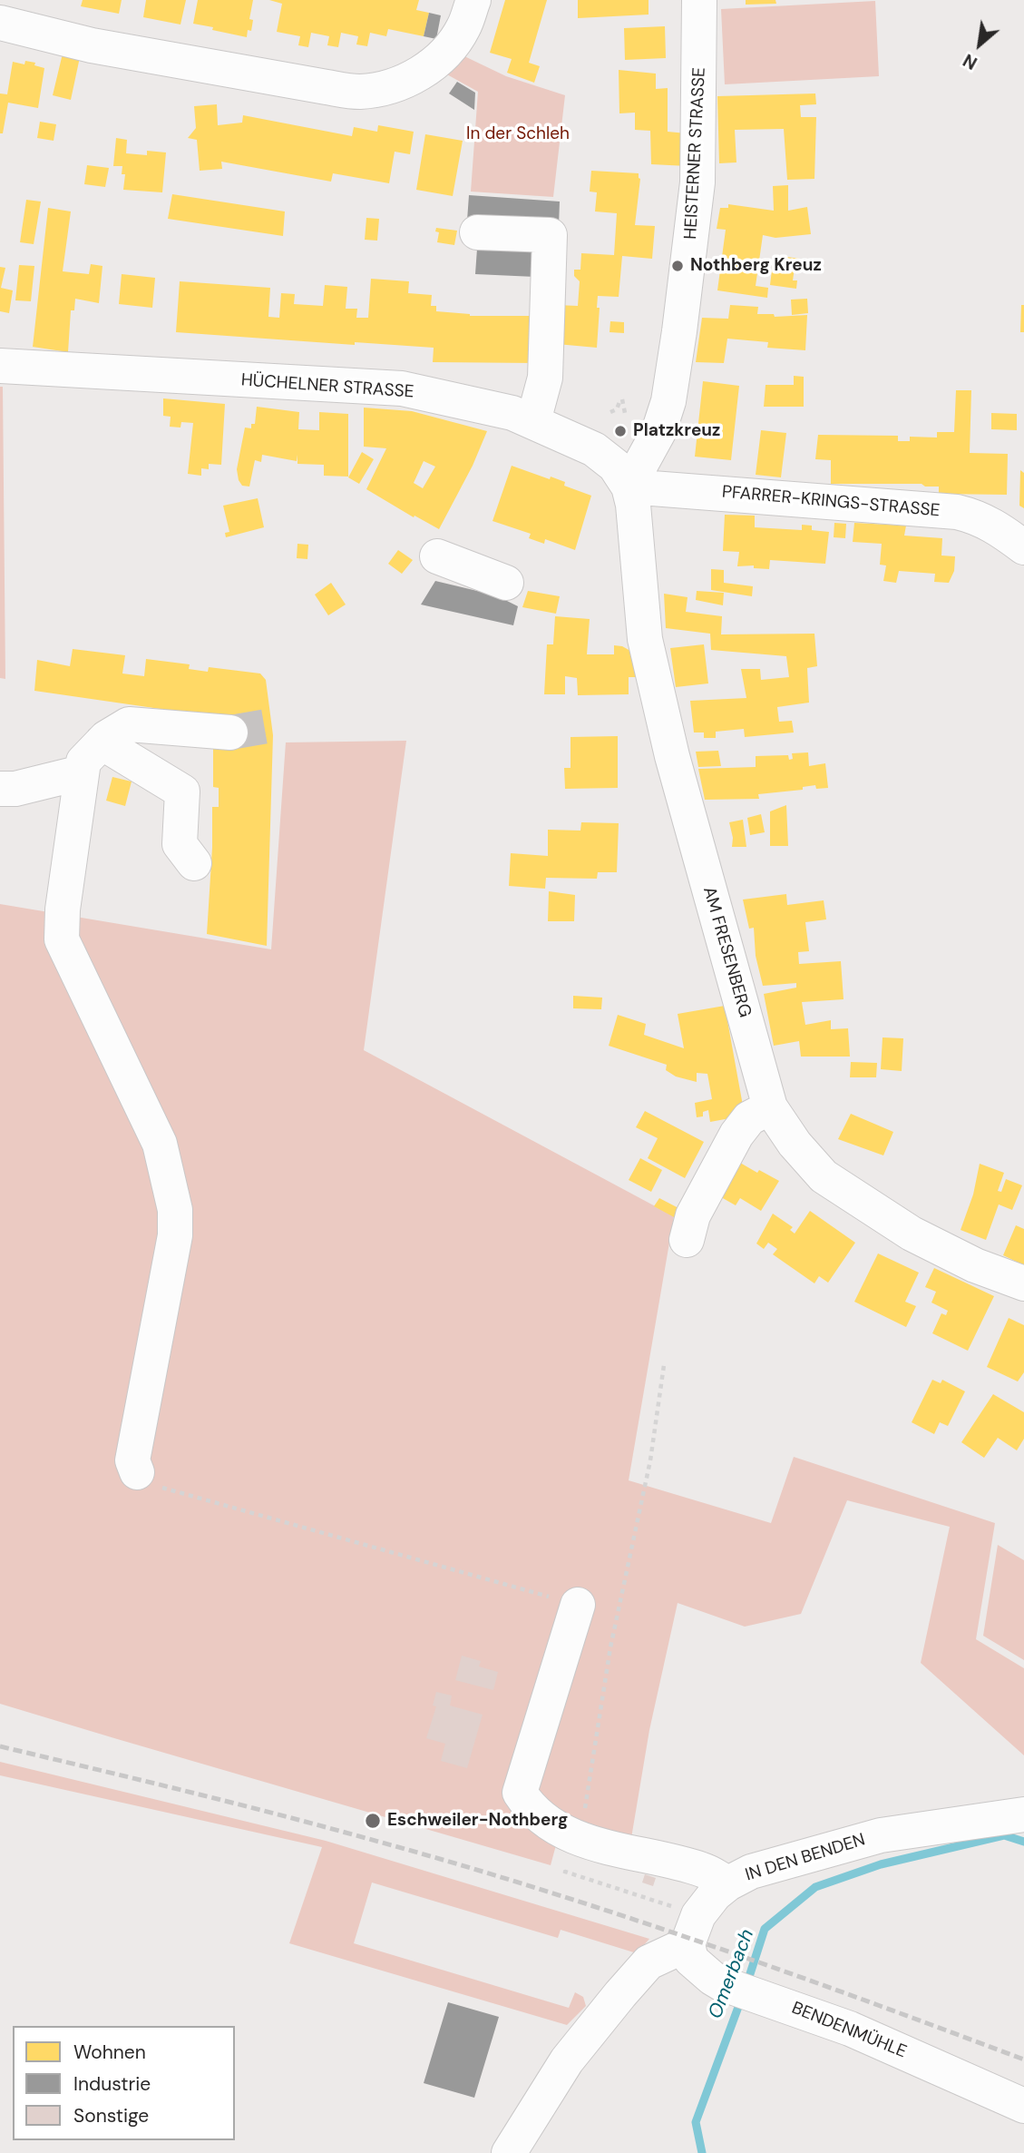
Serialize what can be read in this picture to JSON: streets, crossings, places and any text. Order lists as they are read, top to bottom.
{
  "streets": {
    "street": [
      "HEISTERNER STRASSE",
      "HÜCHELNER STRASSE",
      "PFARRER-KRINGS-STRASSE",
      "AM FRESENBERG",
      "IN DEN BENDEN",
      "BENDENMÜHLE"
    ]
  },
  "crossings": [
    ["HEISTERNER STRASSE", "HÜCHELNER STRASSE"],
    ["HEISTERNER STRASSE", "PFARRER-KRINGS-STRASSE"],
    ["HEISTERNER STRASSE", "AM FRESENBERG"],
    ["HÜCHELNER STRASSE", "PFARRER-KRINGS-STRASSE"],
    ["HÜCHELNER STRASSE", "AM FRESENBERG"],
    ["PFARRER-KRINGS-STRASSE", "AM FRESENBERG"],
    ["IN DEN BENDEN", "BENDENMÜHLE"]
  ],
  "water": ["Omerbach"],
  "parks": ["In der Schleh"],
  "places": ["Nothberg Kreuz", "Platzkreuz", "Eschweiler-Nothberg"],
  "legend": ["Wohnen", "Industrie", "Sonstige"],
  "north": "bottom left"
}
